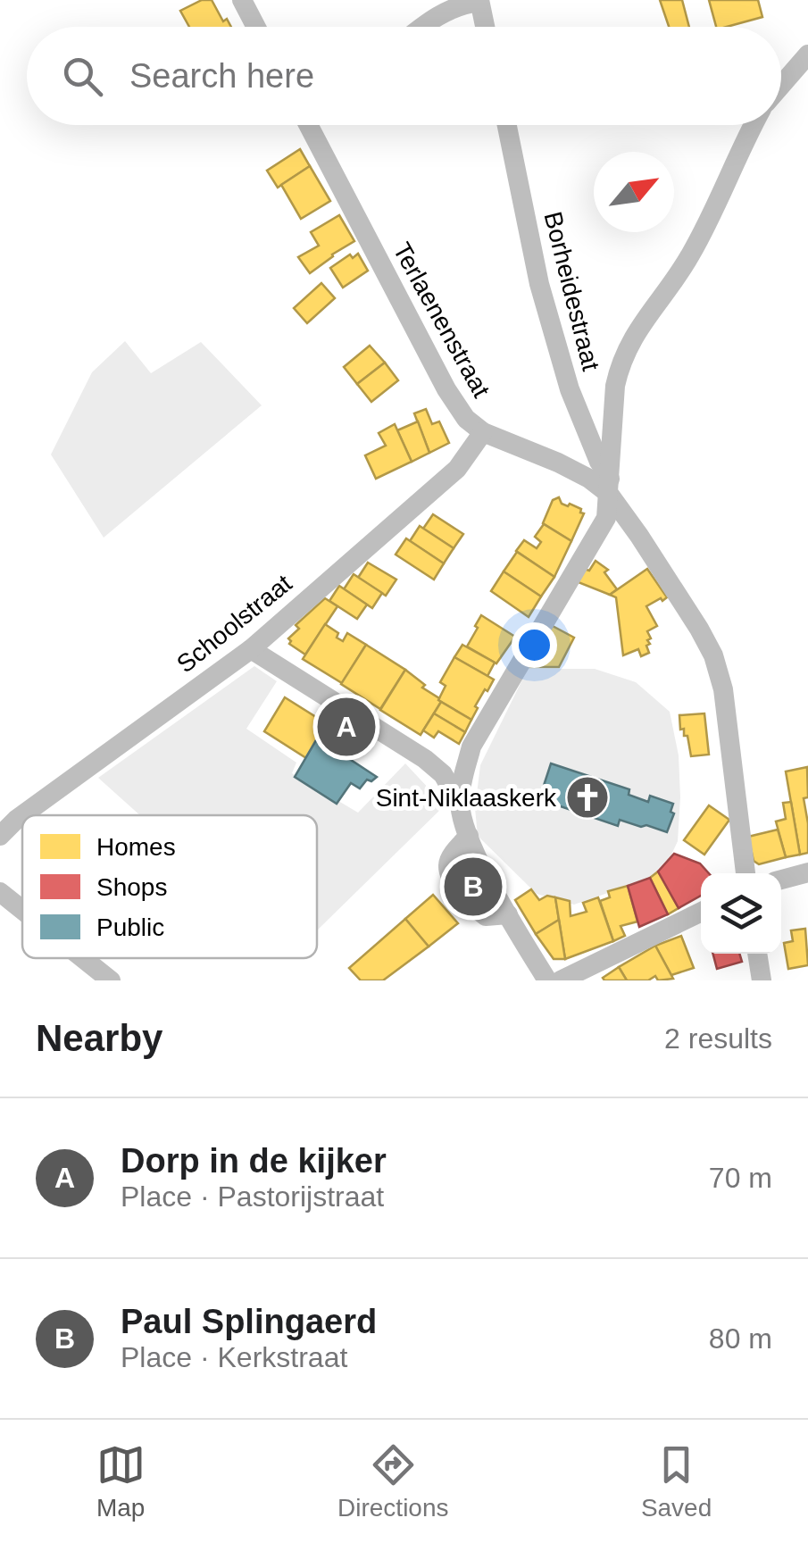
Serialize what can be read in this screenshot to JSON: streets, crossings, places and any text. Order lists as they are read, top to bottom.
{
  "streets": {
    "street": ["Borheidestraat", "Terlaenenstraat", "Schoolstraat"]
  },
  "crossings": [
    ["Borheidestraat", "Terlaenenstraat"],
    ["Terlaenenstraat", "Schoolstraat"]
  ],
  "places": {
    "church": ["Sint-Niklaaskerk"]
  },
  "legend": ["Homes", "Shops", "Public"],
  "north": "top right",
  "page": {
    "search": "Search here",
    "pins": ["A", "B"],
    "heading": ["Nearby", "2 results"],
    "list": [
      {
        "mark": "A",
        "name": "Dorp in de kijker",
        "note": "Place · Pastorijstraat",
        "value": "70 m"
      },
      {
        "mark": "B",
        "name": "Paul Splingaerd",
        "note": "Place · Kerkstraat",
        "value": "80 m"
      }
    ],
    "nav": ["Map", "Directions", "Saved"]
  }
}
